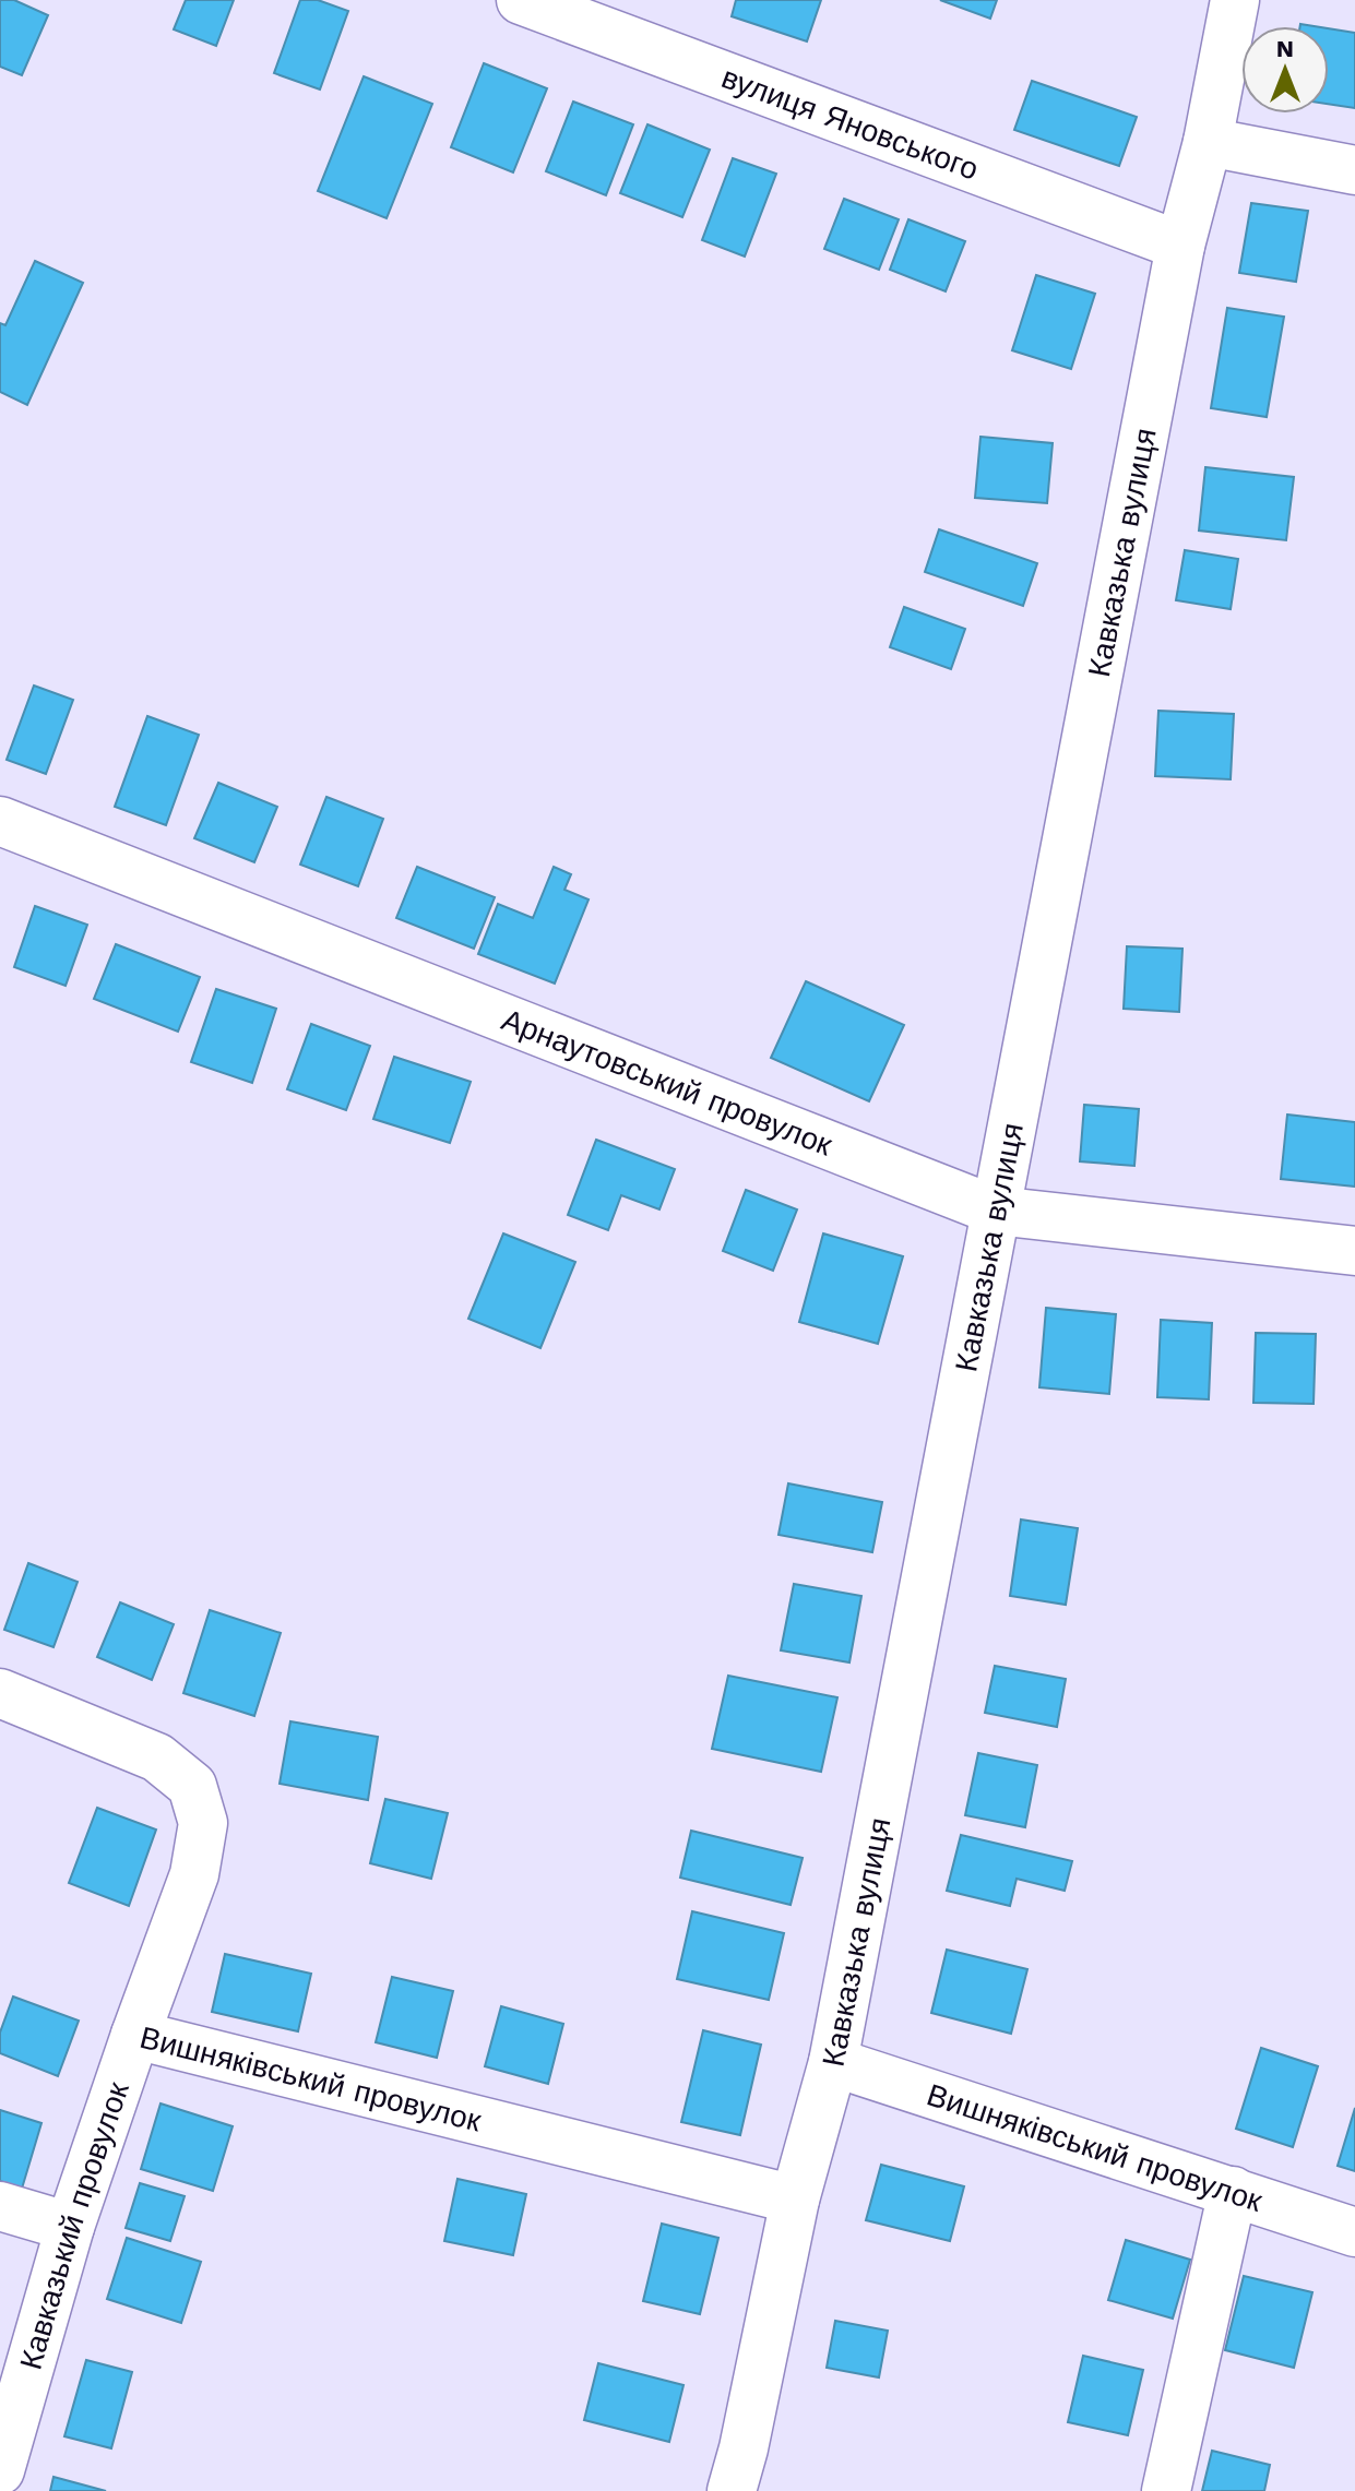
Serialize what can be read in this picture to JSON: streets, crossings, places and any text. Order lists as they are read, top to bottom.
{
  "streets": {
    "street": [
      "вулиця Яновського",
      "Кавказька вулиця",
      "Арнаутовський провулок",
      "Вишняківський провулок",
      "Кавказький провулок"
    ]
  },
  "crossings": [
    ["вулиця Яновського", "Кавказька вулиця"],
    ["Кавказька вулиця", "Арнаутовський провулок"],
    ["Кавказька вулиця", "Вишняківський провулок"],
    ["Вишняківський провулок", "Кавказький провулок"]
  ],
  "north": "top"
}
